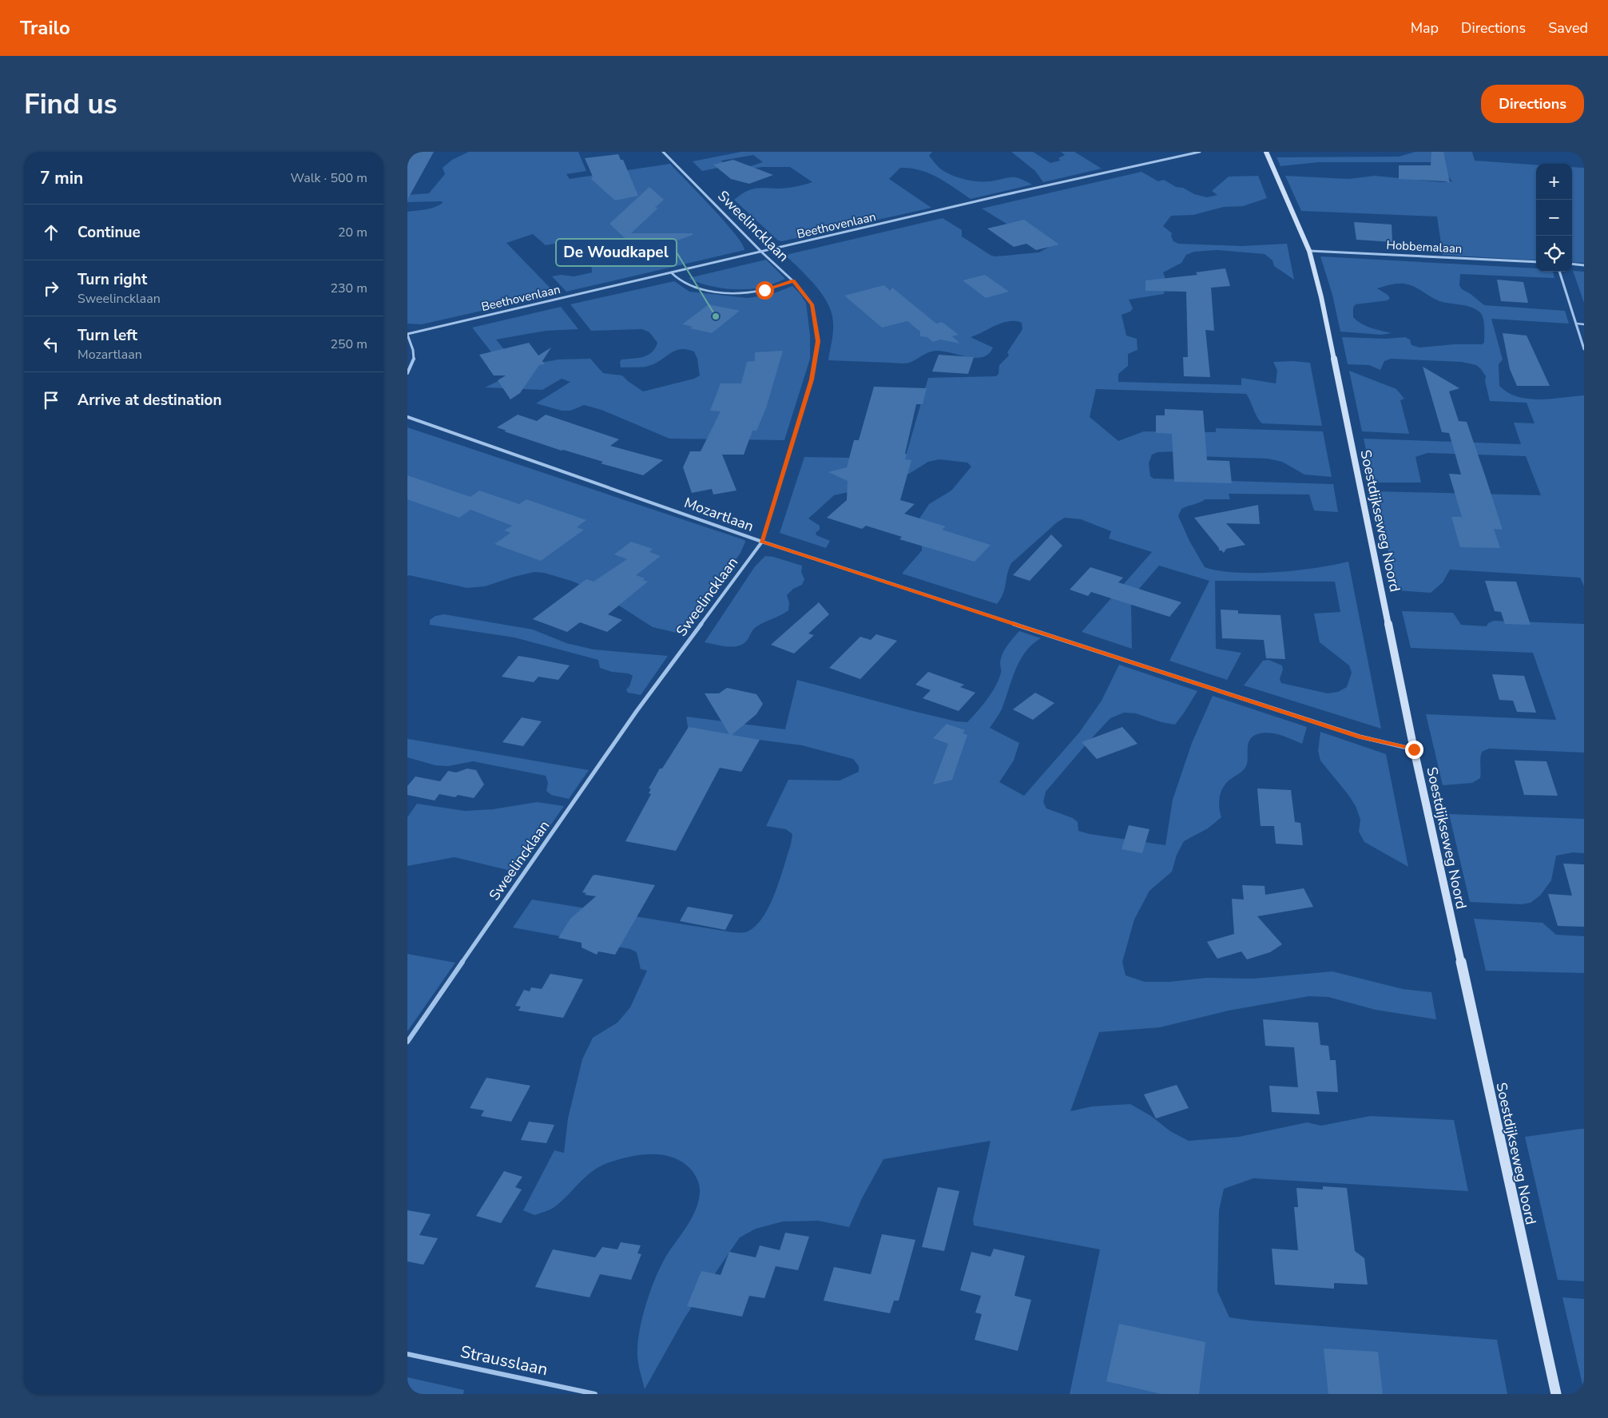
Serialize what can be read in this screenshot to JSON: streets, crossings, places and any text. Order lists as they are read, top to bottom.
{
  "streets": {
    "main road": ["Soestdijkseweg Noord"],
    "street": [
      "Beethovenlaan",
      "Sweelincklaan",
      "Hobbemalaan",
      "Mozartlaan",
      "Strausslaan"
    ]
  },
  "crossings": [
    ["Beethovenlaan", "Sweelincklaan"],
    ["Sweelincklaan", "Mozartlaan"],
    ["Hobbemalaan", "Soestdijkseweg Noord"],
    ["Mozartlaan", "Soestdijkseweg Noord"]
  ],
  "places": ["De Woudkapel"],
  "page": {
    "header": "Trailo",
    "nav": ["Map", "Directions", "Saved"],
    "buttons": "Directions",
    "title": "Find us",
    "heading": ["7 min", "Walk · 500 m"],
    "map_buttons": ["+", "−"],
    "list": [
      ["Continue", "20 m"],
      ["Turn right", "Sweelincklaan", "230 m"],
      ["Turn left", "Mozartlaan", "250 m"],
      "Arrive at destination"
    ]
  }
}
